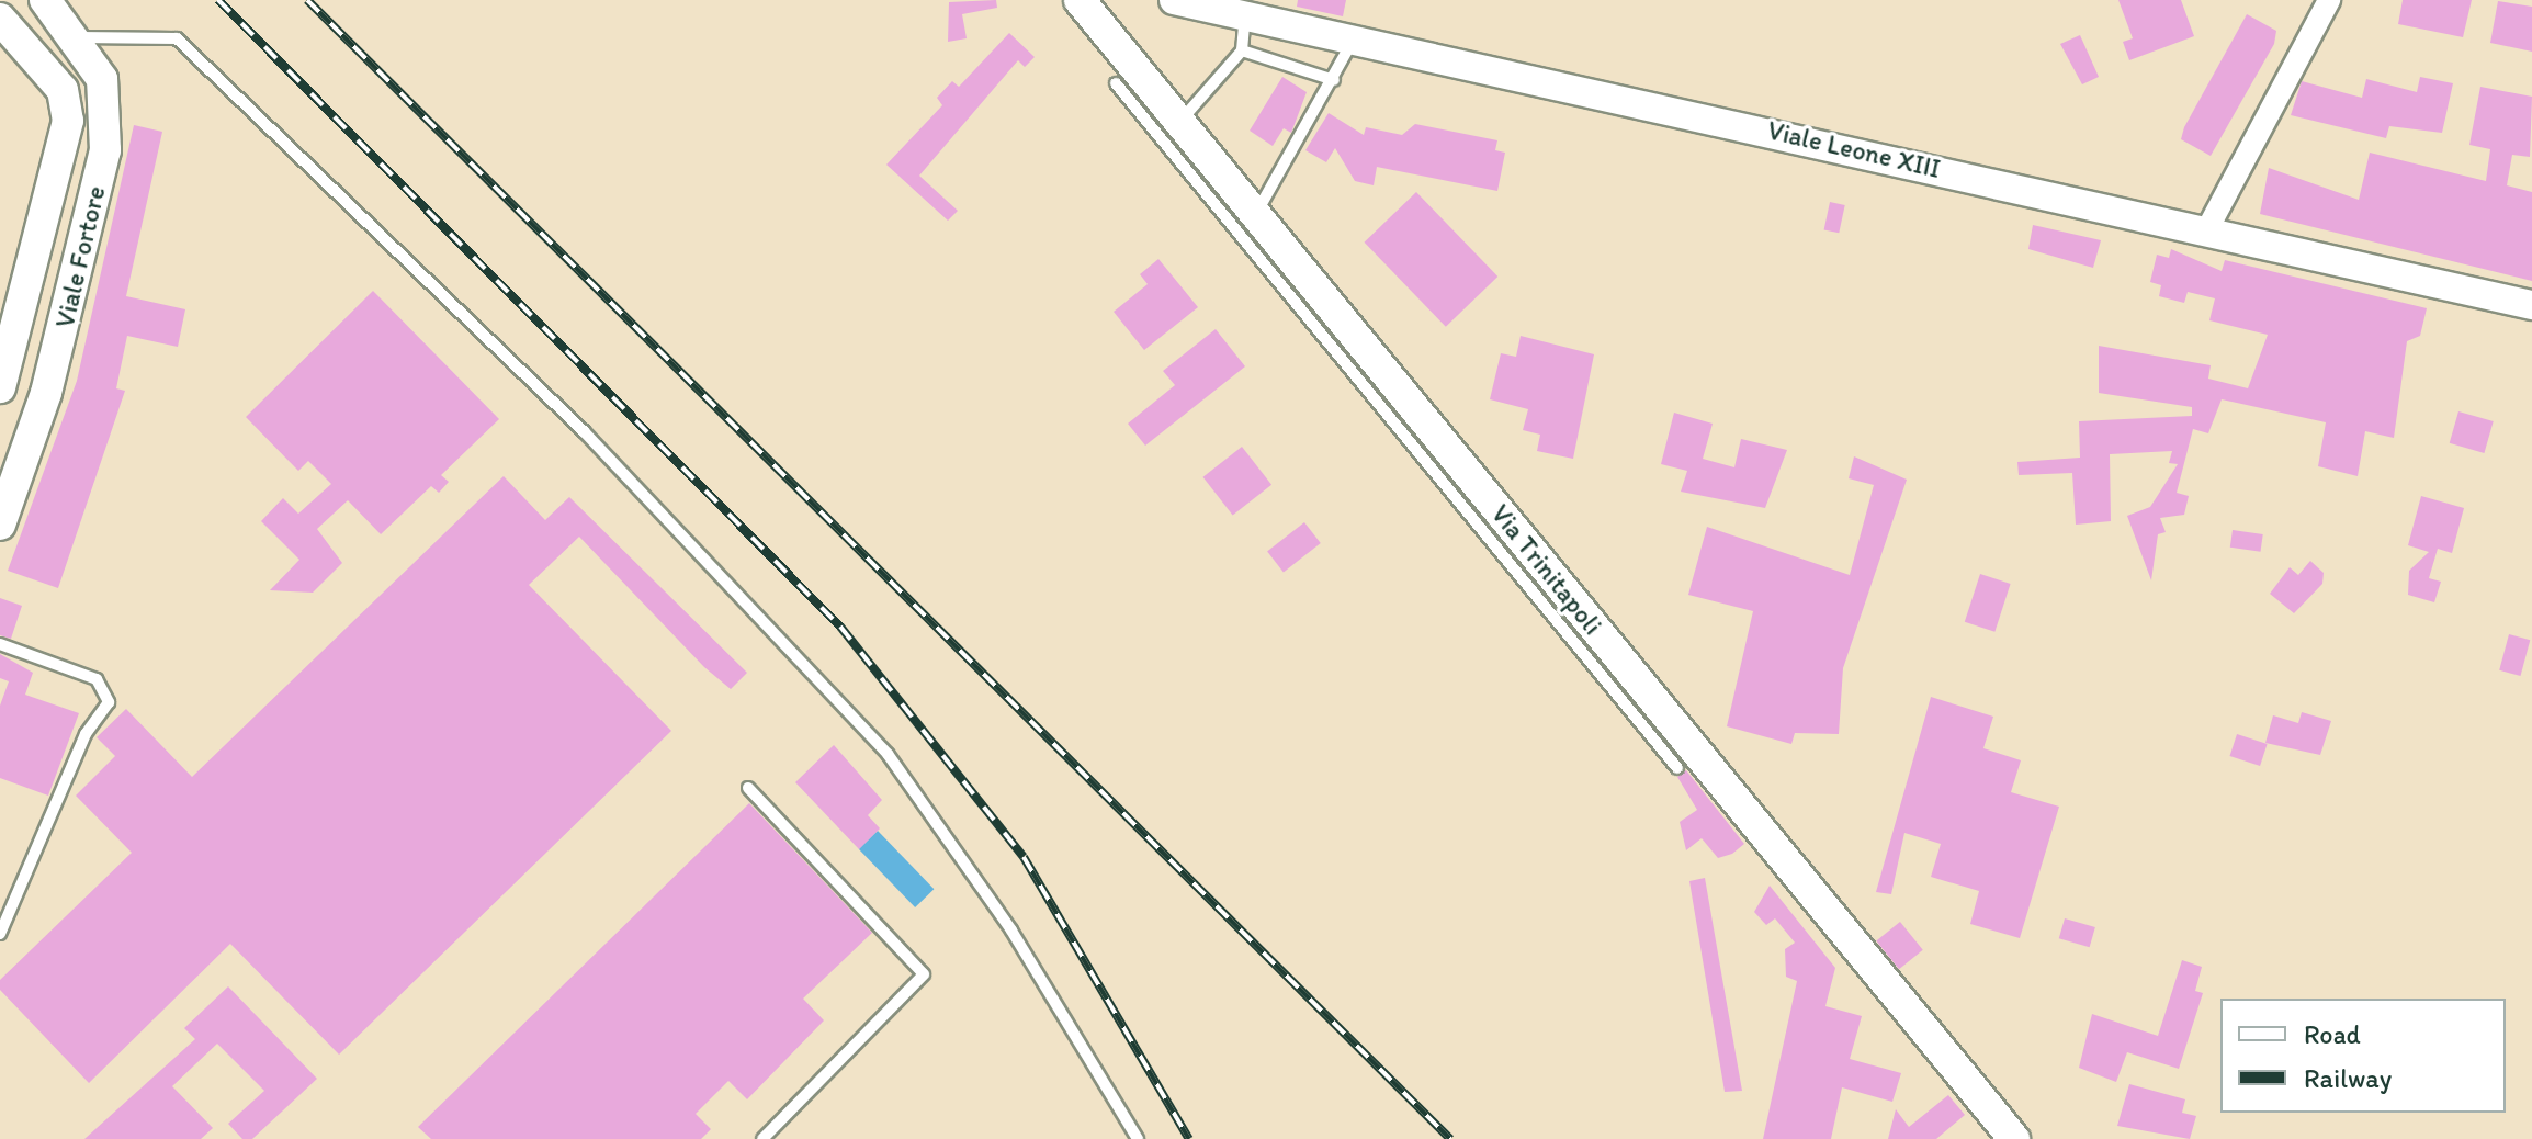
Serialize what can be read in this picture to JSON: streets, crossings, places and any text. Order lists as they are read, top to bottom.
{
  "streets": {
    "main road": ["Viale Fortore", "Via Trinitapoli"],
    "street": ["Viale Leone XIII"]
  },
  "legend": ["Road", "Railway"]
}
